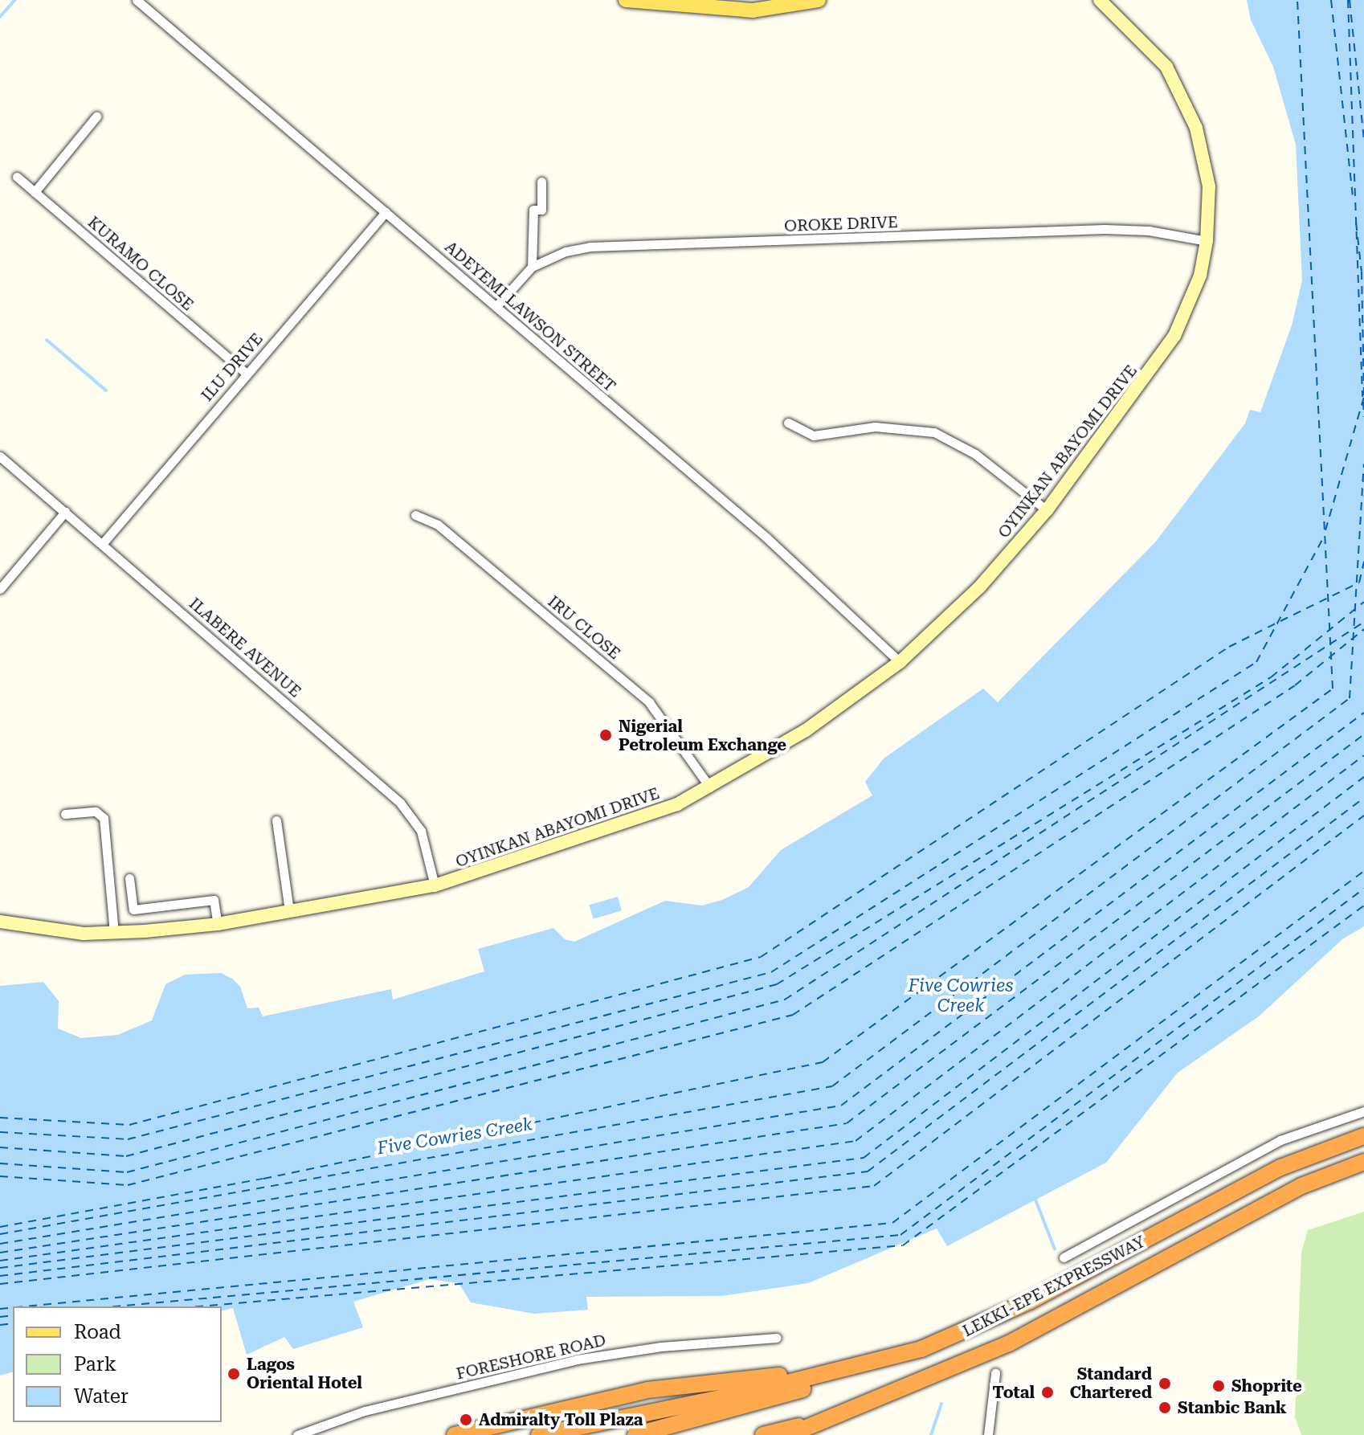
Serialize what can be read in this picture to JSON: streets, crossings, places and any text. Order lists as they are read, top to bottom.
{
  "streets": {
    "highway": ["LEKKI-EPE EXPRESSWAY"],
    "street": [
      "OROKE DRIVE",
      "KURAMO CLOSE",
      "ADEYEMI LAWSON STREET",
      "ILU DRIVE",
      "OYINKAN ABAYOMI DRIVE",
      "IRU CLOSE",
      "ILABERE AVENUE",
      "FORESHORE ROAD"
    ]
  },
  "crossings": [
    ["OROKE DRIVE", "ADEYEMI LAWSON STREET"],
    ["OROKE DRIVE", "OYINKAN ABAYOMI DRIVE"],
    ["KURAMO CLOSE", "ILU DRIVE"],
    ["ADEYEMI LAWSON STREET", "ILU DRIVE"],
    ["ADEYEMI LAWSON STREET", "OYINKAN ABAYOMI DRIVE"],
    ["ILU DRIVE", "ILABERE AVENUE"],
    ["OYINKAN ABAYOMI DRIVE", "IRU CLOSE"],
    ["OYINKAN ABAYOMI DRIVE", "ILABERE AVENUE"]
  ],
  "water": ["Five Cowries Creek"],
  "places": [
    "Nigerial Petroleum Exchange",
    "Lagos Oriental Hotel",
    "Standard Chartered",
    "Shoprite",
    "Total",
    "Stanbic Bank",
    "Admiralty Toll Plaza"
  ],
  "legend": ["Road", "Park", "Water"]
}
